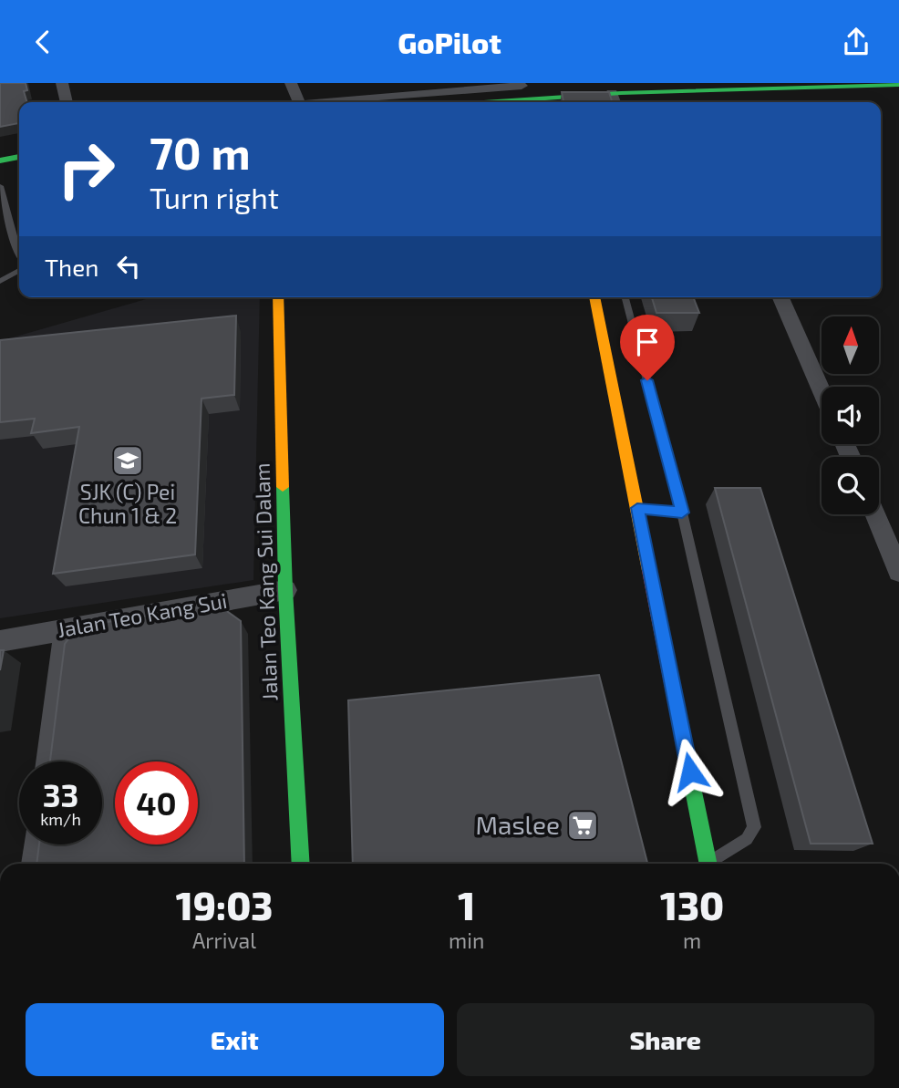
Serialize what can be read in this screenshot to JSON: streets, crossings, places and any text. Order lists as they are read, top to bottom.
{
  "streets": {
    "street": ["Jalan Teo Kang Sui Dalam", "Jalan Teo Kang Sui"]
  },
  "crossings": [
    ["Jalan Teo Kang Sui Dalam", "Jalan Teo Kang Sui"]
  ],
  "places": {
    "school or university": ["SJK (C) Pei Chun 1 & 2"],
    "supermarket": ["Maslee"]
  },
  "north": "top",
  "page": {
    "header": "GoPilot",
    "turn": ["70 m", "Turn right"],
    "then": "Then",
    "speed": "33 km/h",
    "limit": "40",
    "eta": [
      "19:03",
      "Arrival",
      "1",
      "min",
      "130",
      "m"
    ],
    "buttons": ["Exit", "Share"]
  }
}
